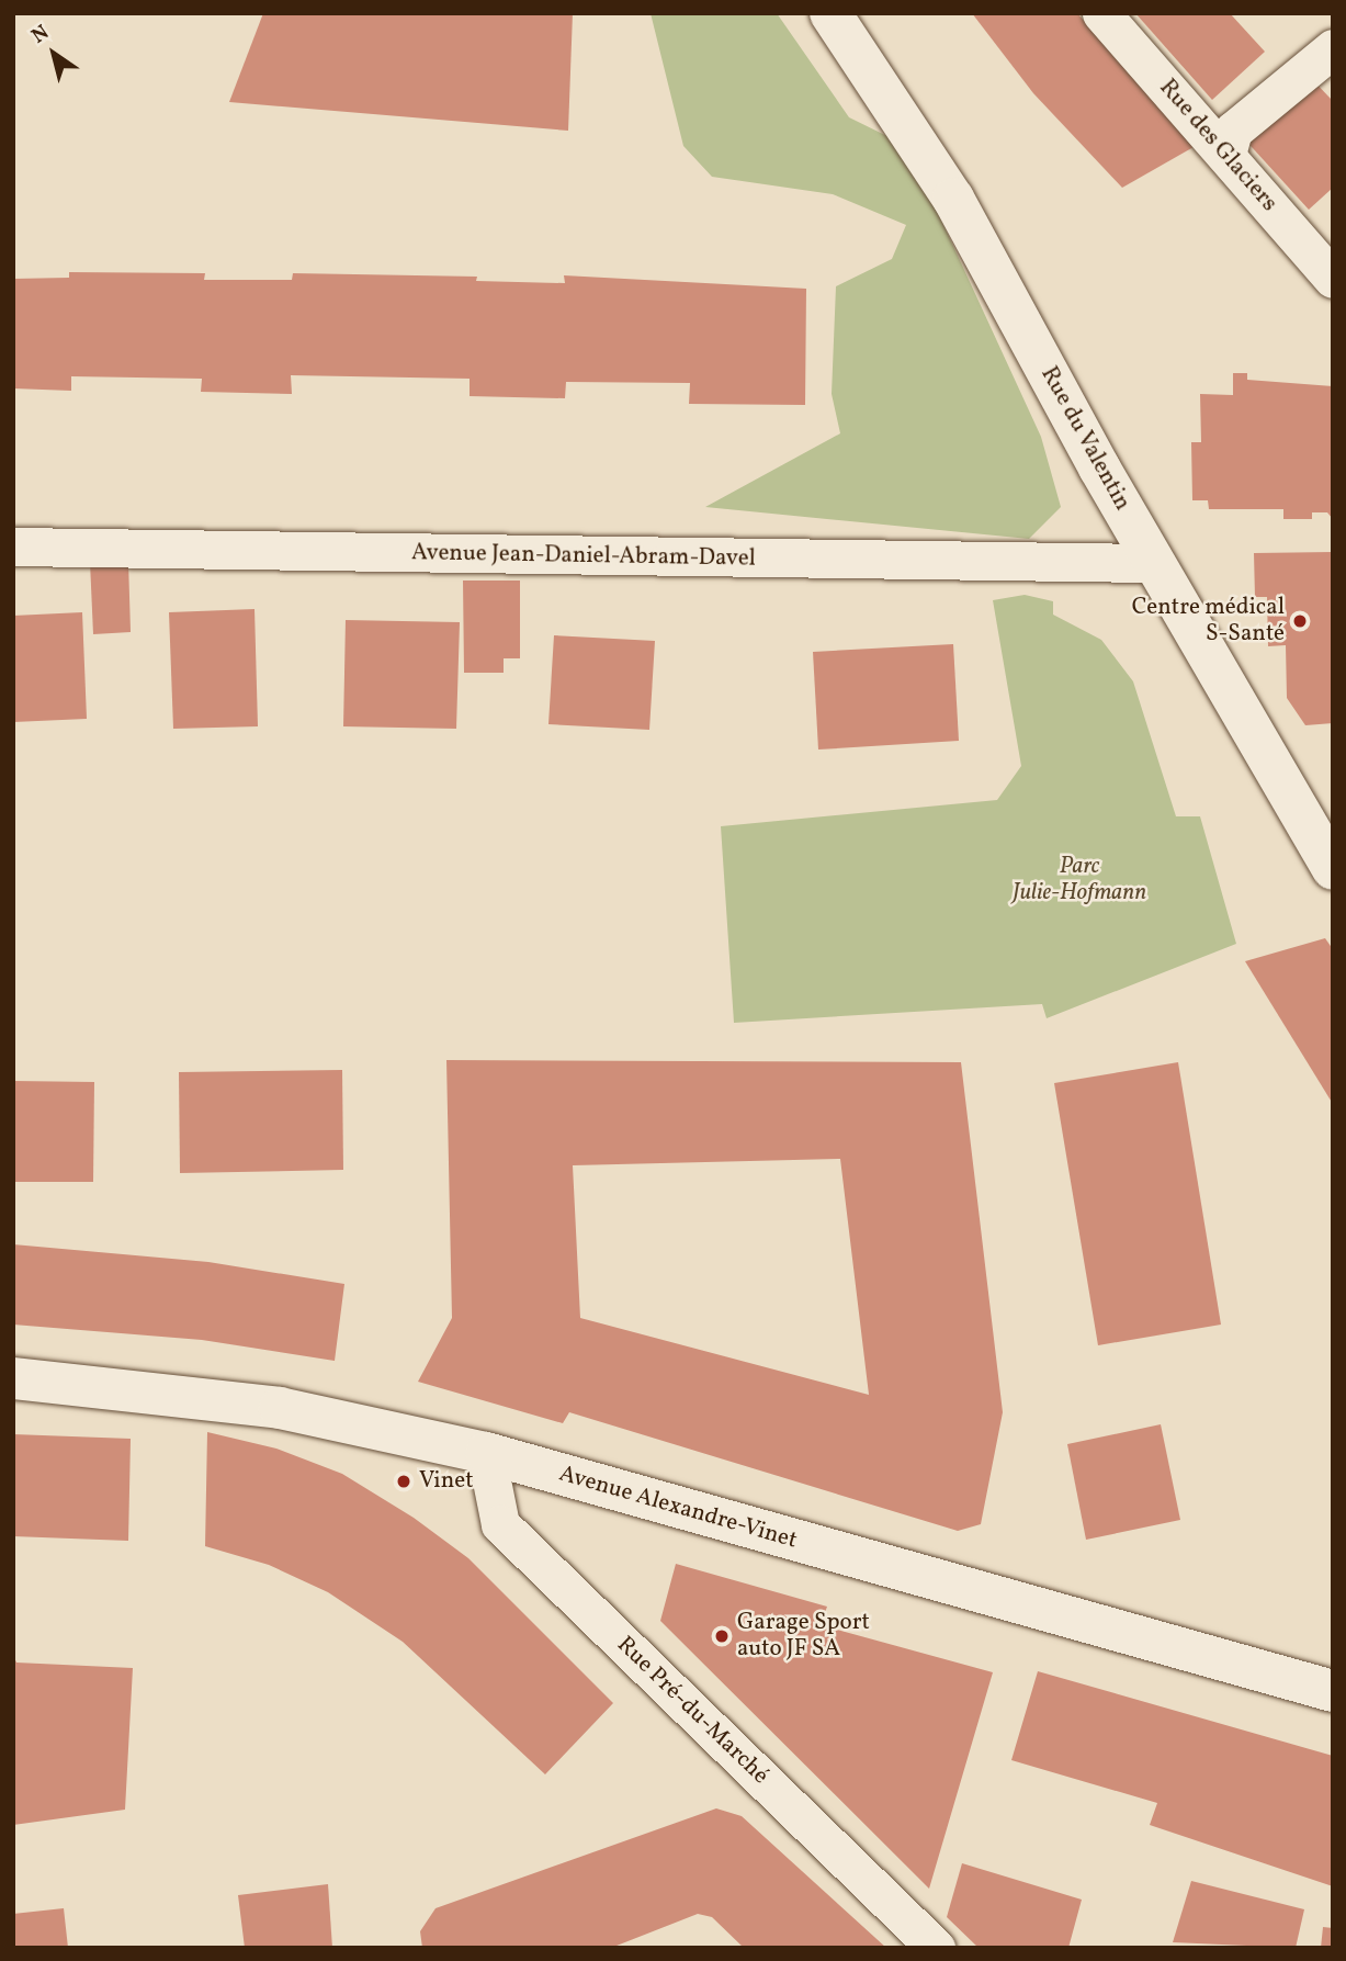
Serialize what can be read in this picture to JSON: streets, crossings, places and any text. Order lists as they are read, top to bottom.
{
  "streets": {
    "street": [
      "Rue des Glaciers",
      "Rue du Valentin",
      "Avenue Jean-Daniel-Abram-Davel",
      "Avenue Alexandre-Vinet",
      "Rue Pré-du-Marché"
    ]
  },
  "crossings": [
    ["Rue du Valentin", "Avenue Jean-Daniel-Abram-Davel"],
    ["Avenue Alexandre-Vinet", "Rue Pré-du-Marché"]
  ],
  "parks": ["Parc Julie-Hofmann"],
  "places": ["Centre médical S-Santé", "Vinet", "Garage Sport auto JF SA"],
  "north": "top left"
}
